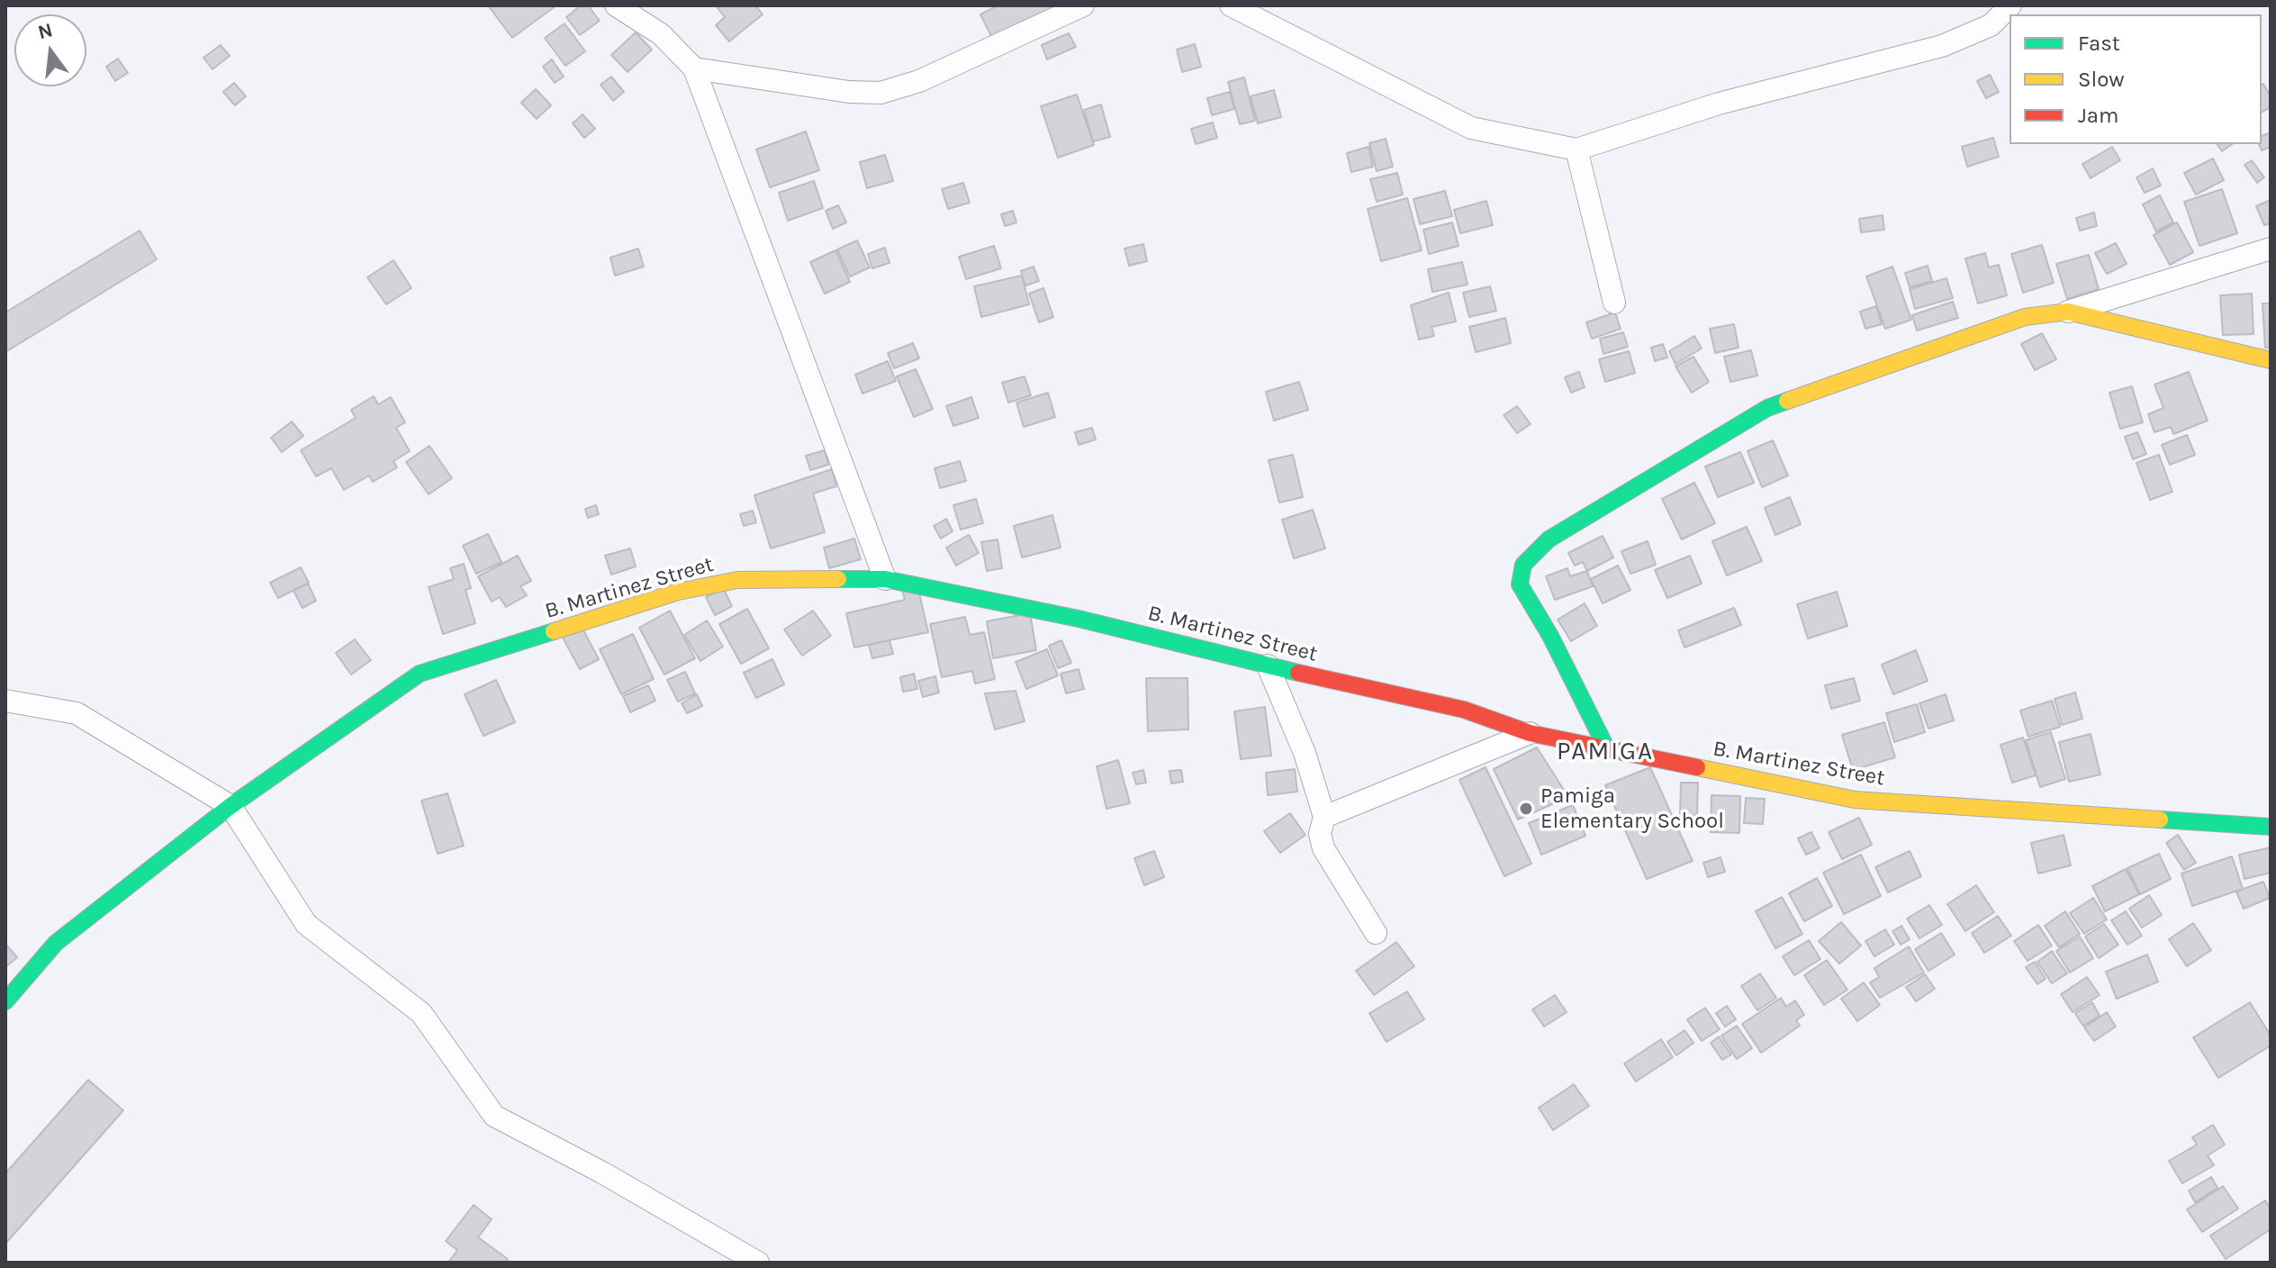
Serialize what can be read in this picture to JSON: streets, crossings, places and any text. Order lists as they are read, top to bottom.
{
  "streets": {
    "street": ["B. Martinez Street"]
  },
  "districts": ["PAMIGA"],
  "places": ["Pamiga Elementary School"],
  "legend": ["Fast", "Slow", "Jam"],
  "north": "top"
}
